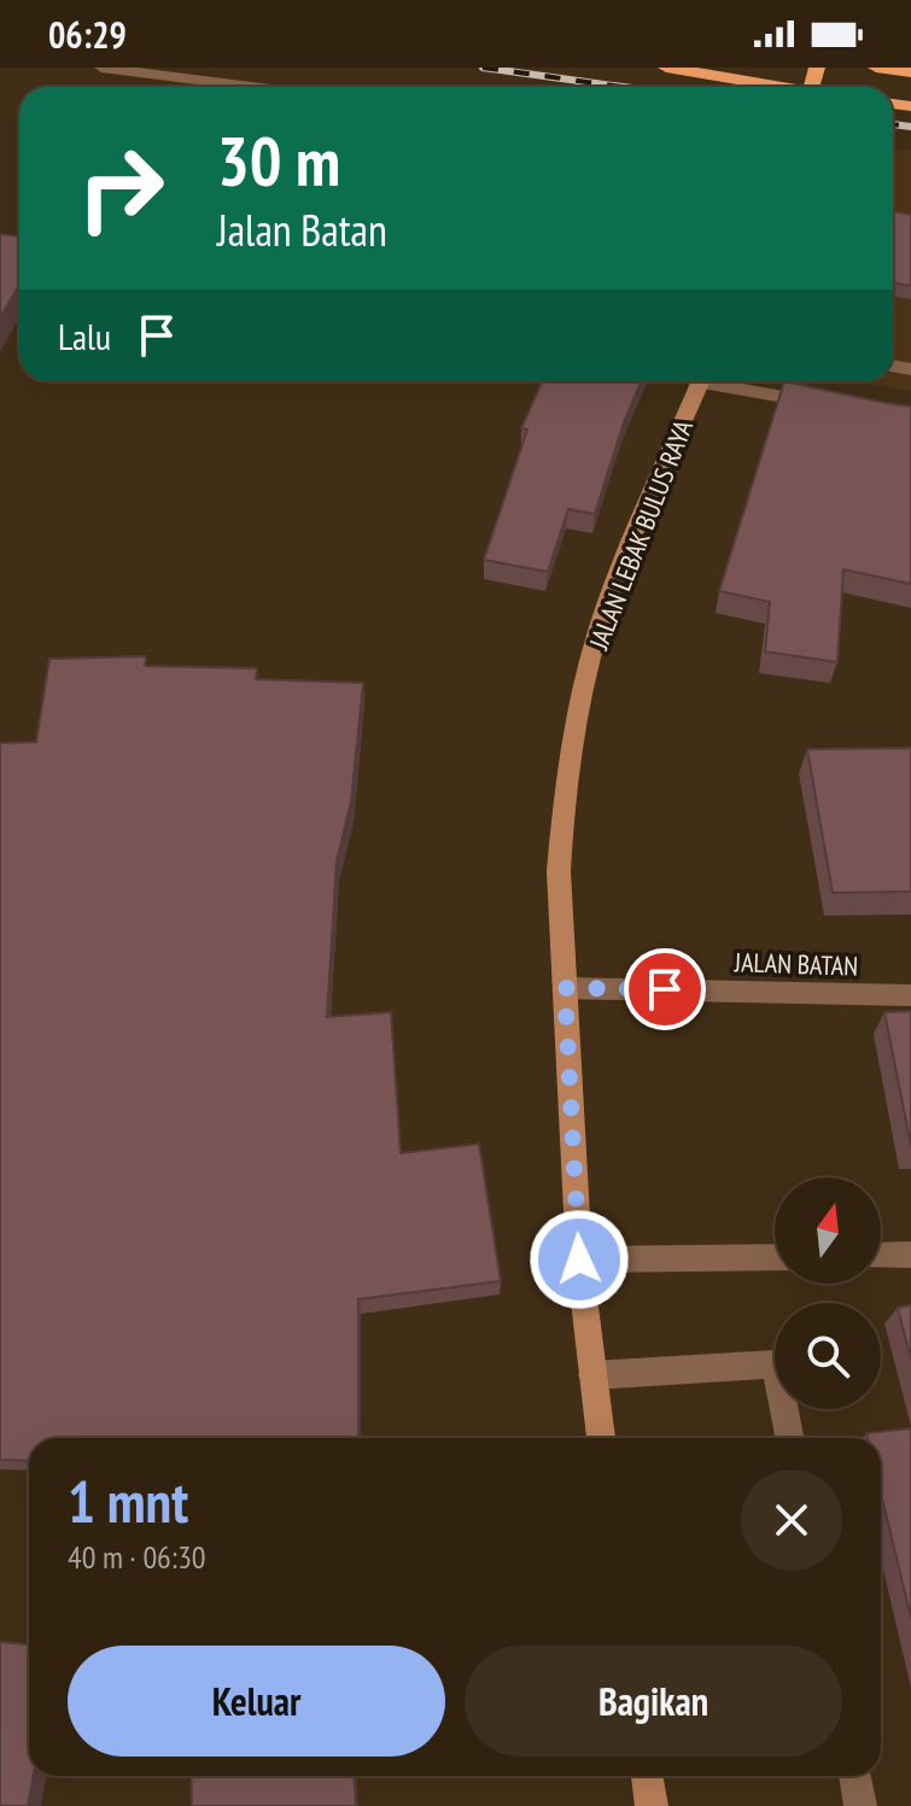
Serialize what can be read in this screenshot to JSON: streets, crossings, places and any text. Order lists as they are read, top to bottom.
{
  "streets": {
    "main road": ["JALAN LEBAK BULUS RAYA"],
    "street": ["JALAN BATAN"]
  },
  "crossings": [
    ["JALAN LEBAK BULUS RAYA", "JALAN BATAN"]
  ],
  "north": "top",
  "page": {
    "status": "06:29",
    "turn": ["30 m", "Jalan Batan"],
    "then": "Lalu",
    "heading": ["1 mnt", "40 m · 06:30"],
    "buttons": ["Keluar", "Bagikan"]
  }
}
